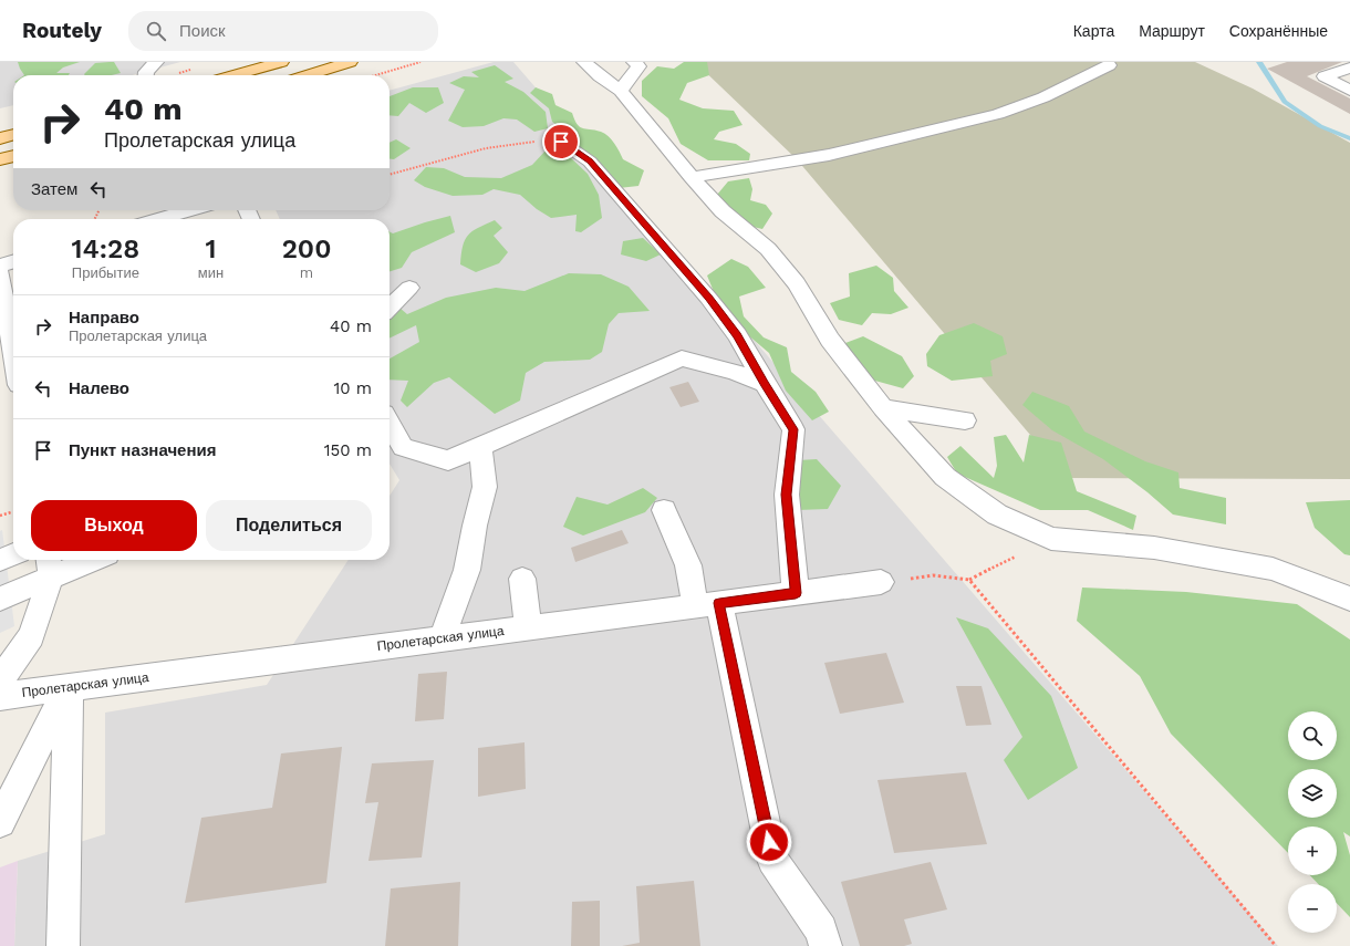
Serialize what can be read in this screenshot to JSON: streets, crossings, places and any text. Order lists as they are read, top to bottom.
{
  "streets": {
    "street": ["Пролетарская улица"]
  },
  "page": {
    "header": "Routely",
    "search": "Поиск",
    "nav": ["Карта", "Маршрут", "Сохранённые"],
    "turn": ["40 m", "Пролетарская улица"],
    "then": "Затем",
    "eta": [
      "14:28",
      "Прибытие",
      "1",
      "мин",
      "200",
      "m"
    ],
    "list": [
      {
        "name": "Направо",
        "note": "Пролетарская улица",
        "value": "40 m"
      },
      {
        "name": "Налево",
        "value": "10 m"
      },
      {
        "name": "Пункт назначения",
        "value": "150 m"
      }
    ],
    "buttons": ["Выход", "Поделиться"],
    "map_buttons": ["+", "−"]
  }
}
